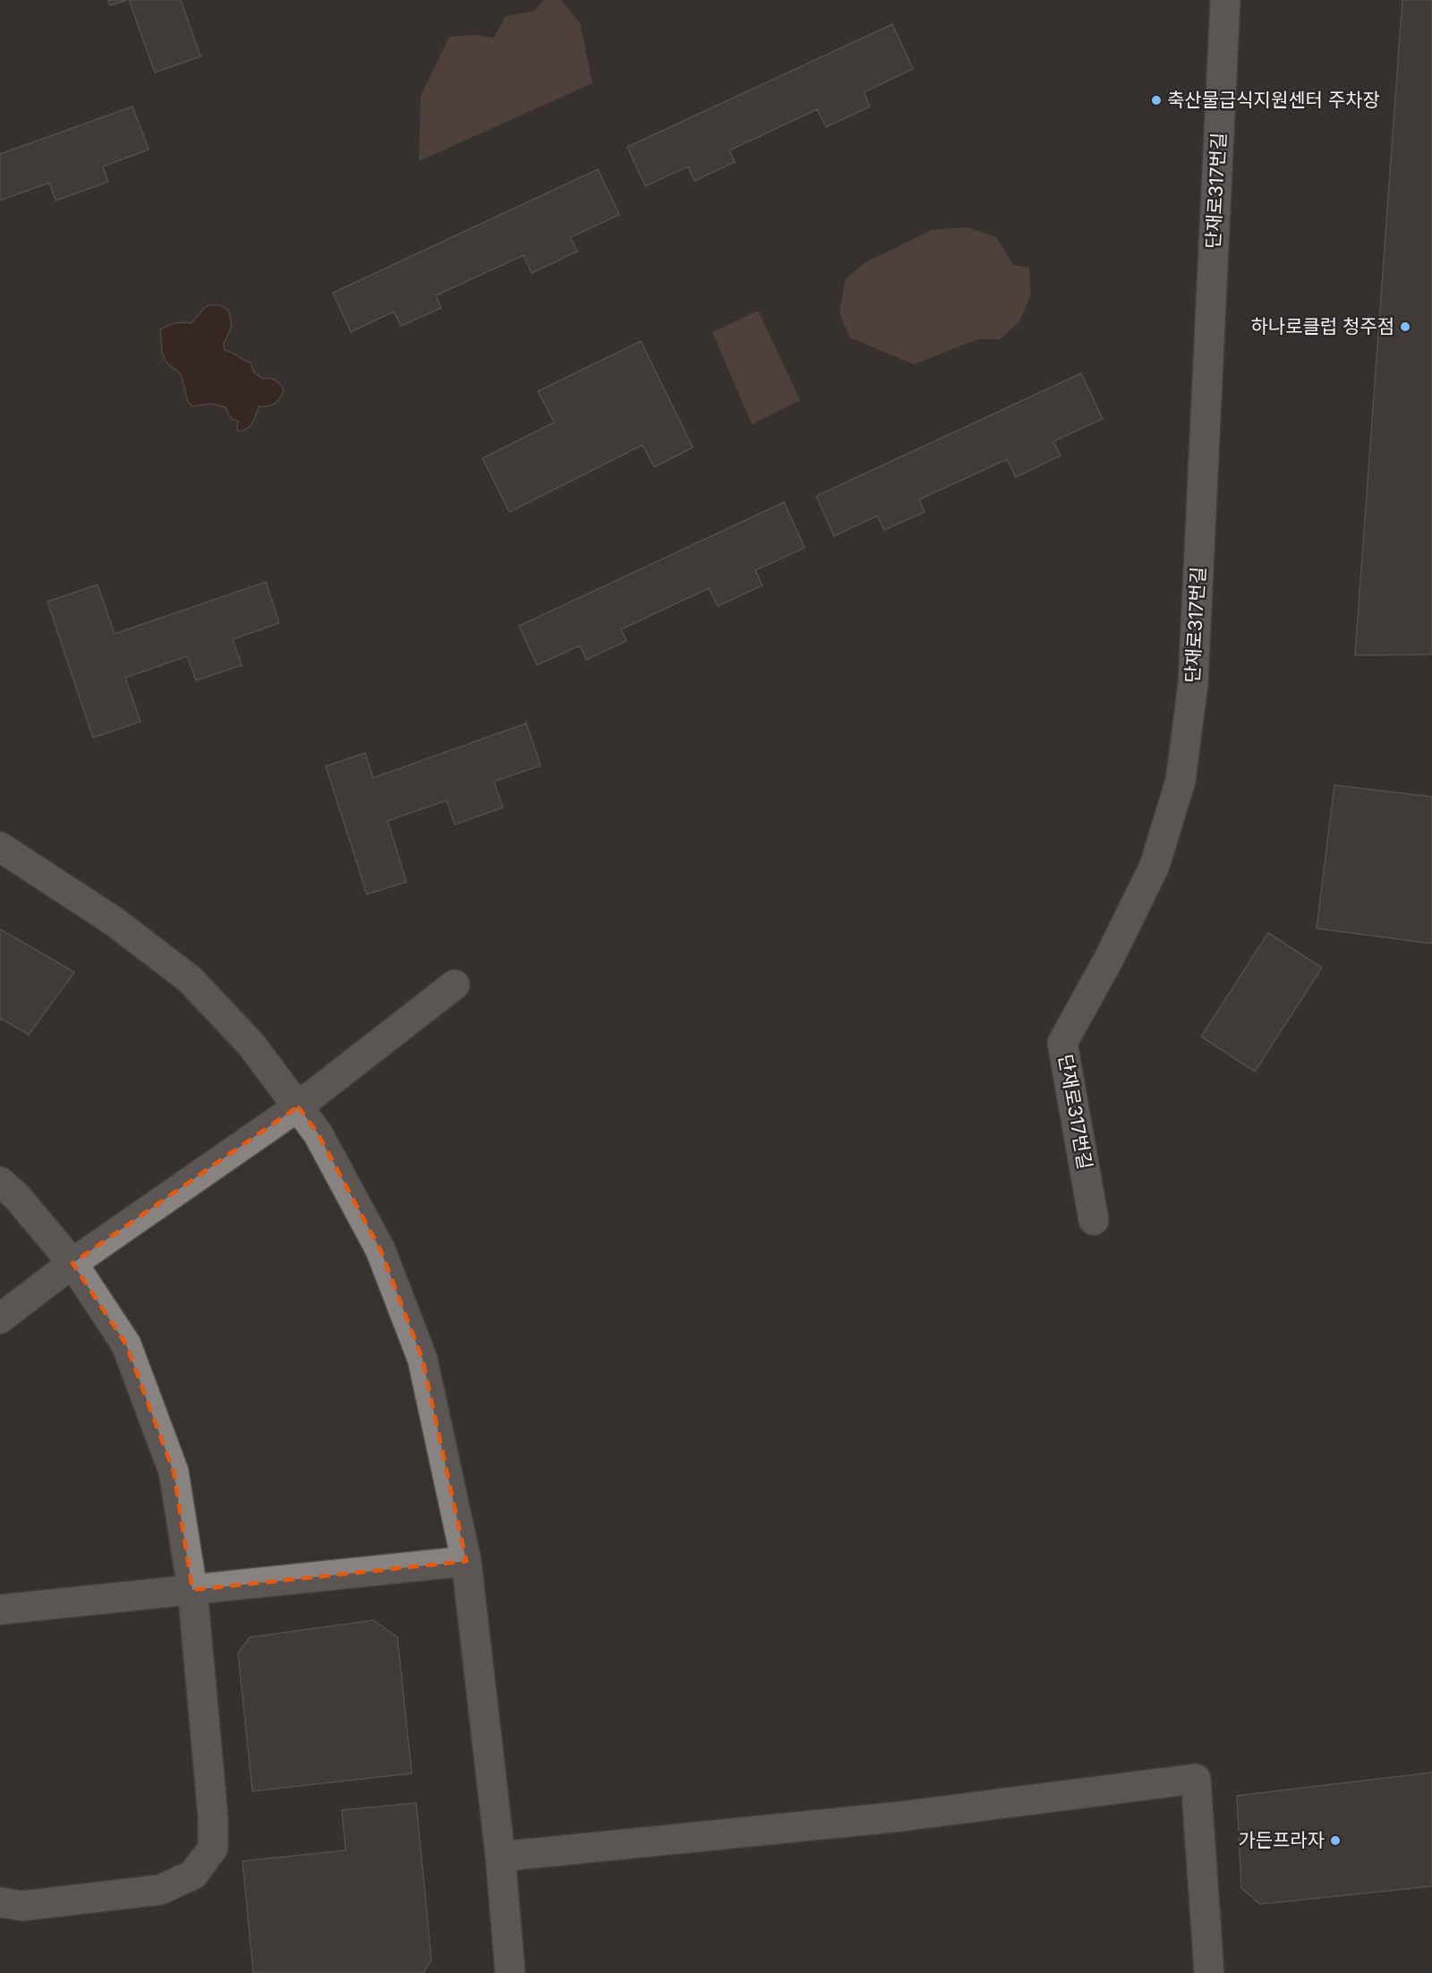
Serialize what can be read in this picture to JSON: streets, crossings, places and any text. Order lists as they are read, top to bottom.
{
  "streets": {
    "street": ["단재로317번길"]
  },
  "places": ["축산물급식지원센터 주차장", "하나로클럽 청주점", "가든프라자"]
}
